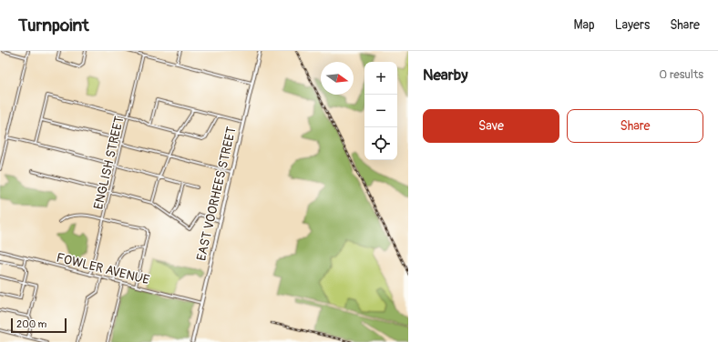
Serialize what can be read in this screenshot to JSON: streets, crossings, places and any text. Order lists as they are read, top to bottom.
{
  "streets": {
    "main road": ["EAST VOORHEES STREET"],
    "street": ["ENGLISH STREET", "FOWLER AVENUE"]
  },
  "crossings": [
    ["ENGLISH STREET", "FOWLER AVENUE"],
    ["EAST VOORHEES STREET", "FOWLER AVENUE"]
  ],
  "scale_bar": "200 m",
  "north": "right",
  "page": {
    "header": "Turnpoint",
    "nav": ["Map", "Layers", "Share"],
    "heading": ["Nearby", "0 results"],
    "map_buttons": ["+", "−"],
    "buttons": ["Save", "Share"],
    "scale": "200 m"
  }
}
